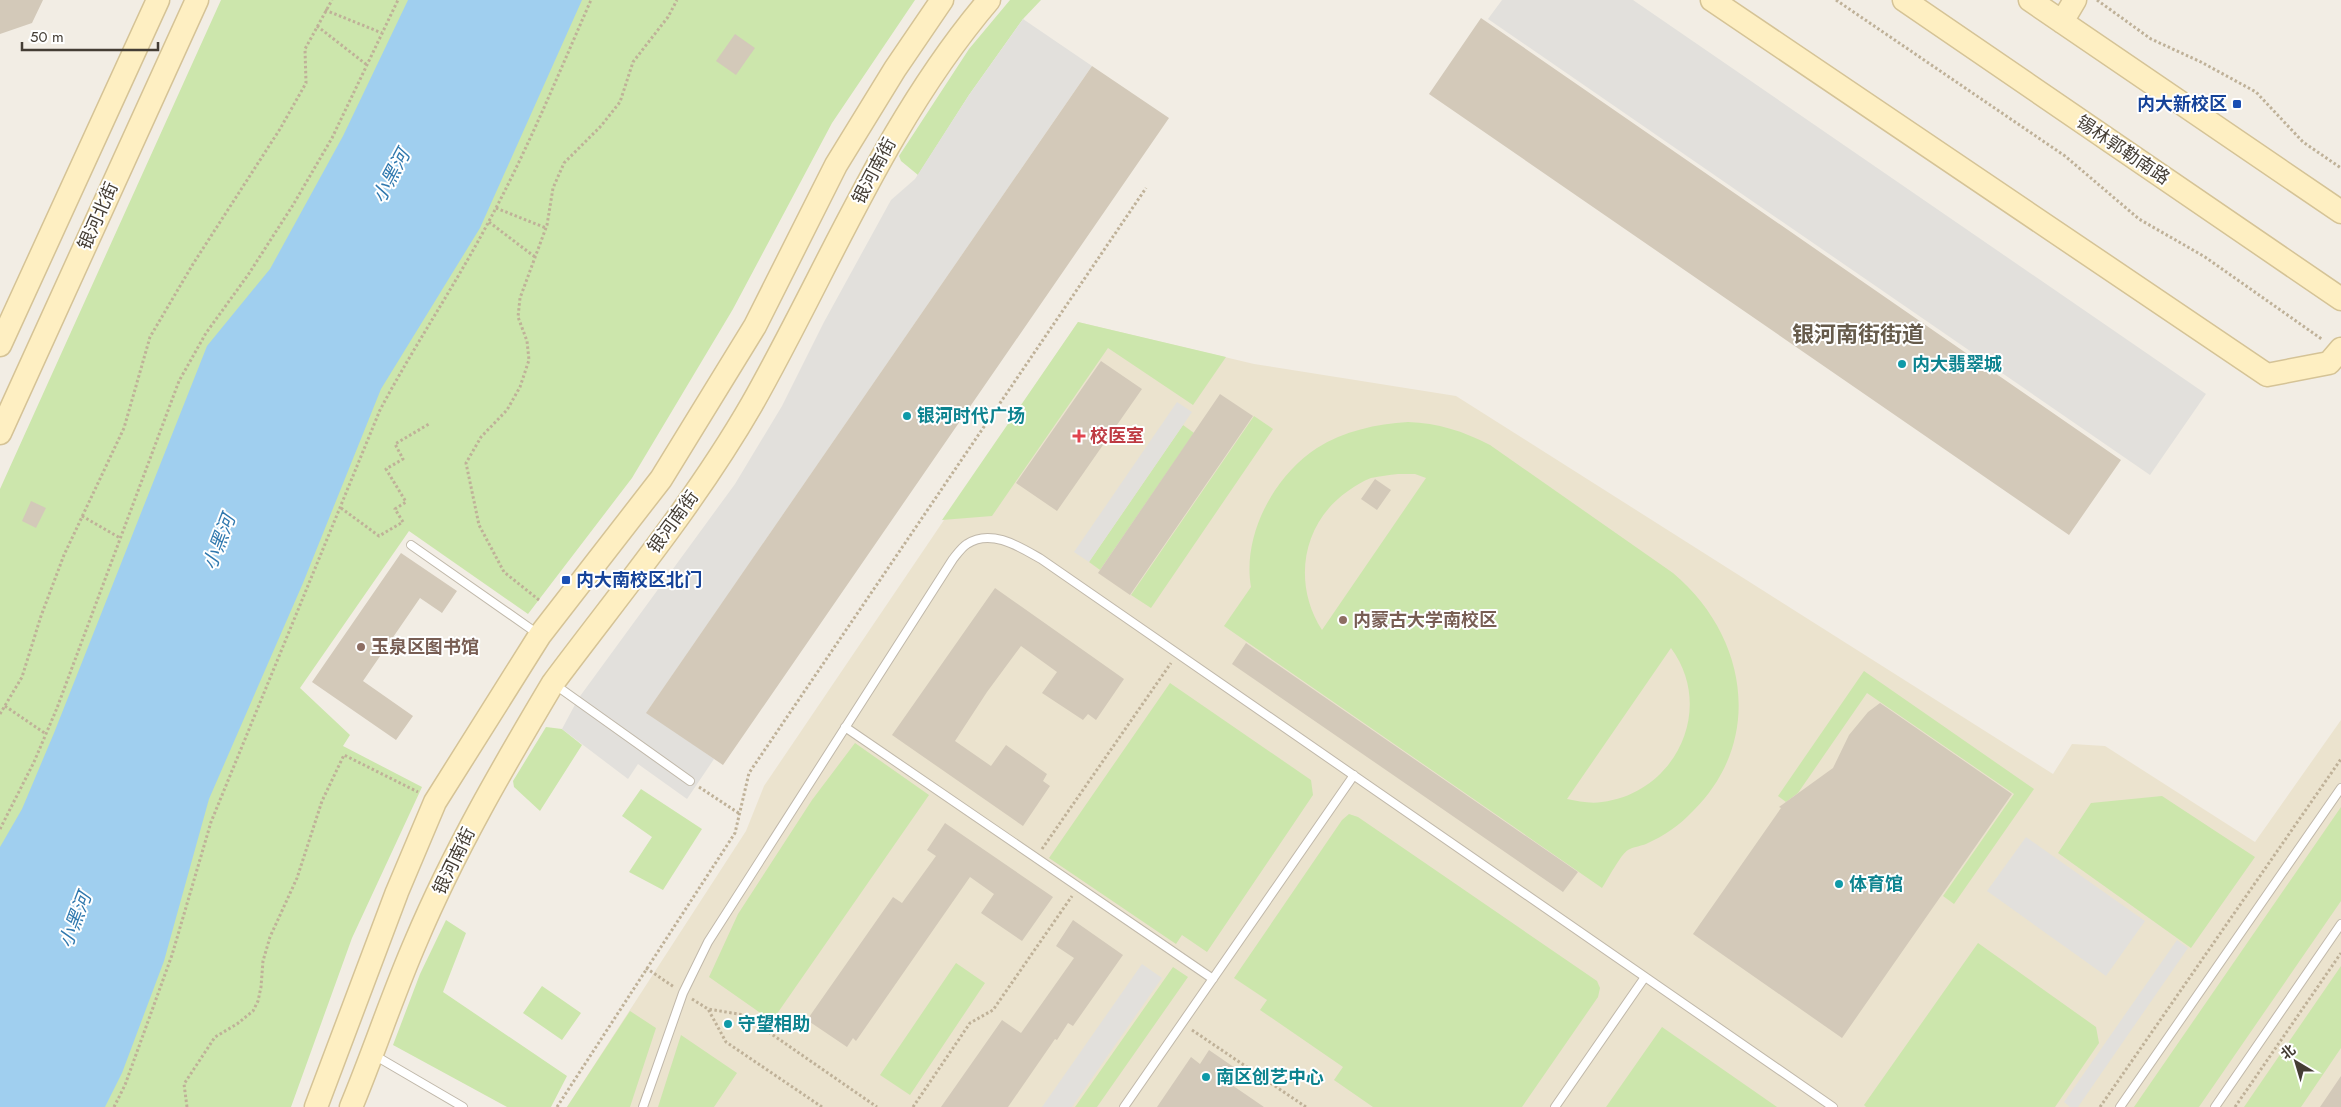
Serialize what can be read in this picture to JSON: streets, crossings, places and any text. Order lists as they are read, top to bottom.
{
  "streets": {
    "main road": ["锡林郭勒南路", "银河南街", "银河北街"]
  },
  "districts": ["银河南街街道"],
  "water": ["小黑河"],
  "places": {
    "transit": ["内大新校区", "内大南校区北门"],
    "other": [
      "内大翡翠城",
      "银河时代广场",
      "内蒙古大学南校区",
      "玉泉区图书馆",
      "体育馆",
      "守望相助",
      "南区创艺中心"
    ],
    "health": ["校医室"]
  },
  "scale_bar": "50 m",
  "north": "top left"
}
